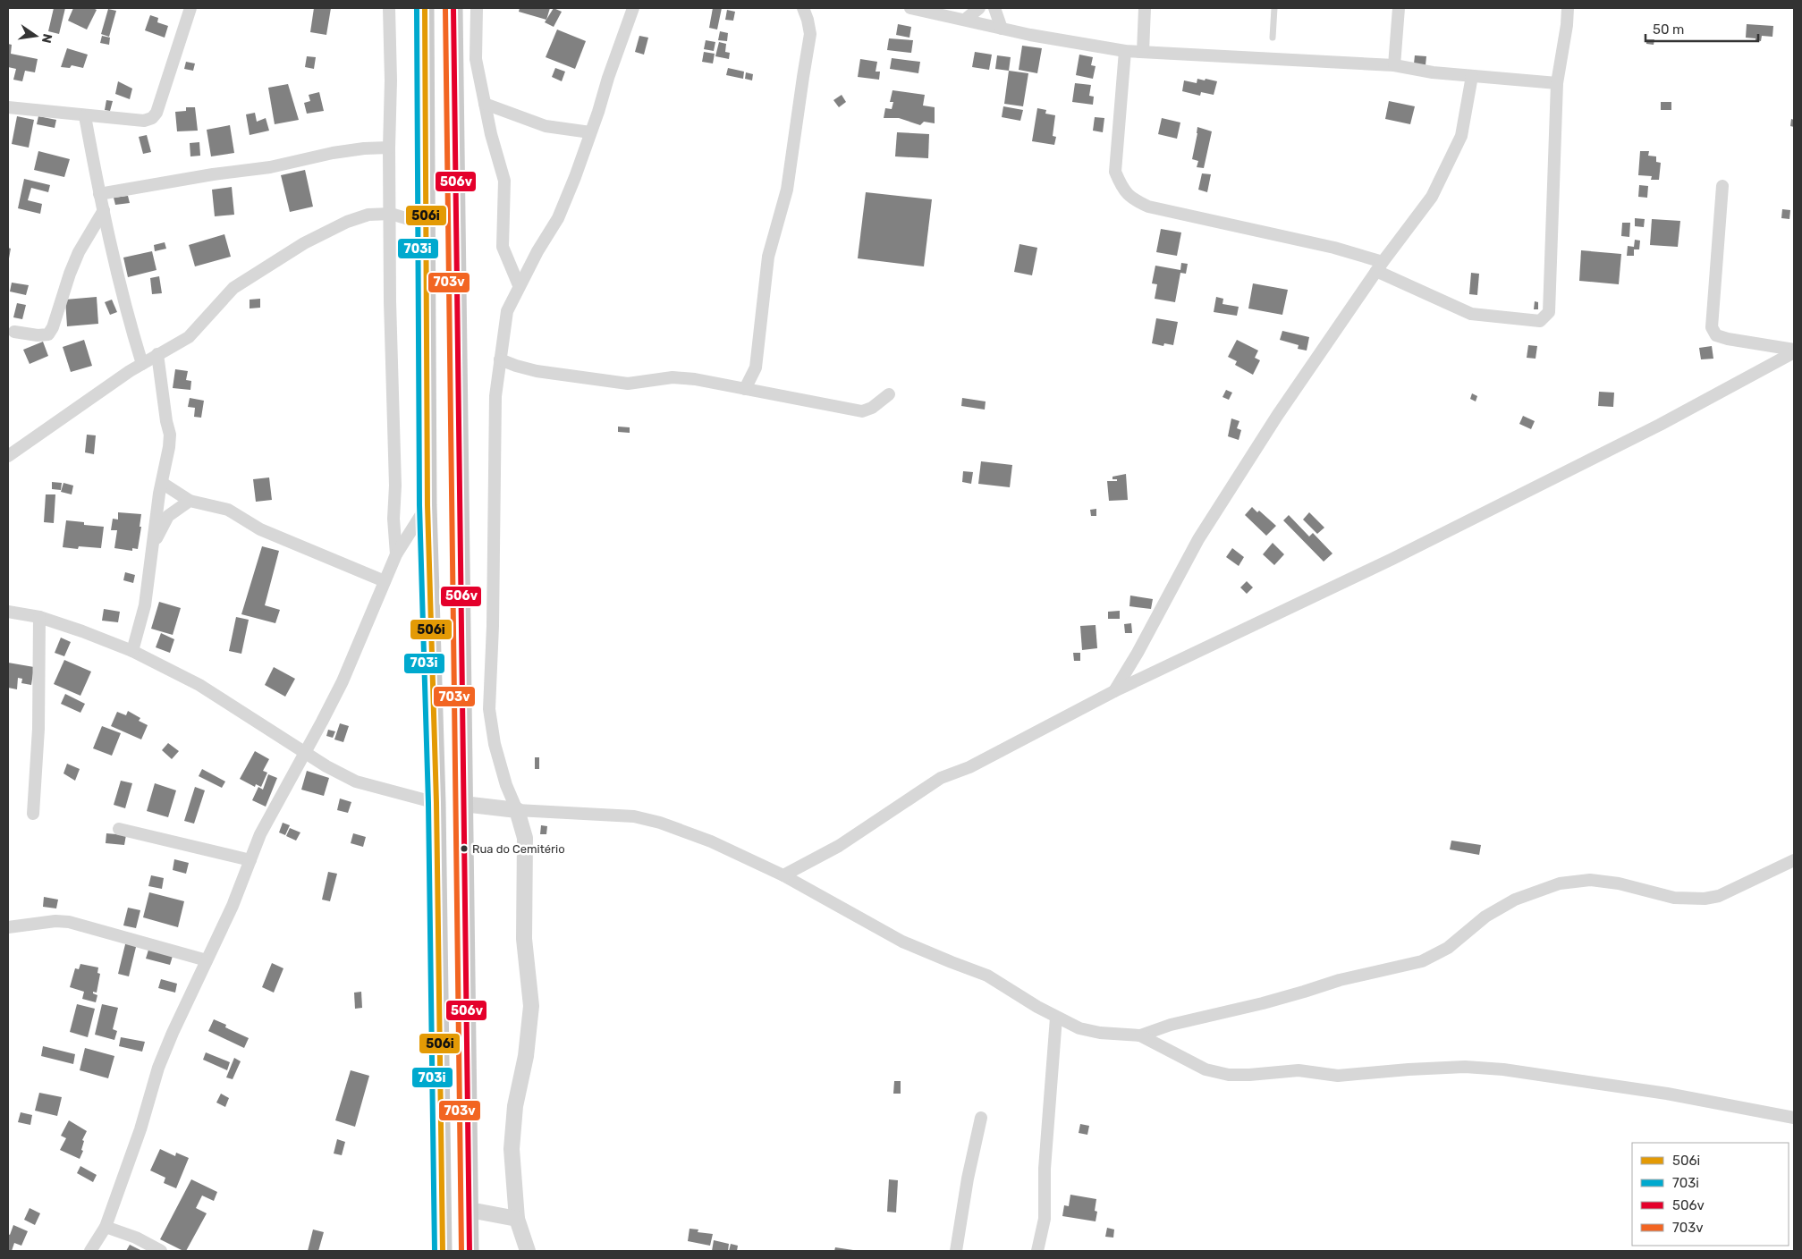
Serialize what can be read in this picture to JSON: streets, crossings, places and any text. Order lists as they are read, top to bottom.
{
  "places": ["Rua do Cemitério"],
  "lines": [
    "transit line 506i",
    "transit line 703i",
    "transit line 506v",
    "transit line 703v"
  ],
  "legend": [
    "506i",
    "703i",
    "506v",
    "703v"
  ],
  "scale_bar": "50 m",
  "north": "right"
}
